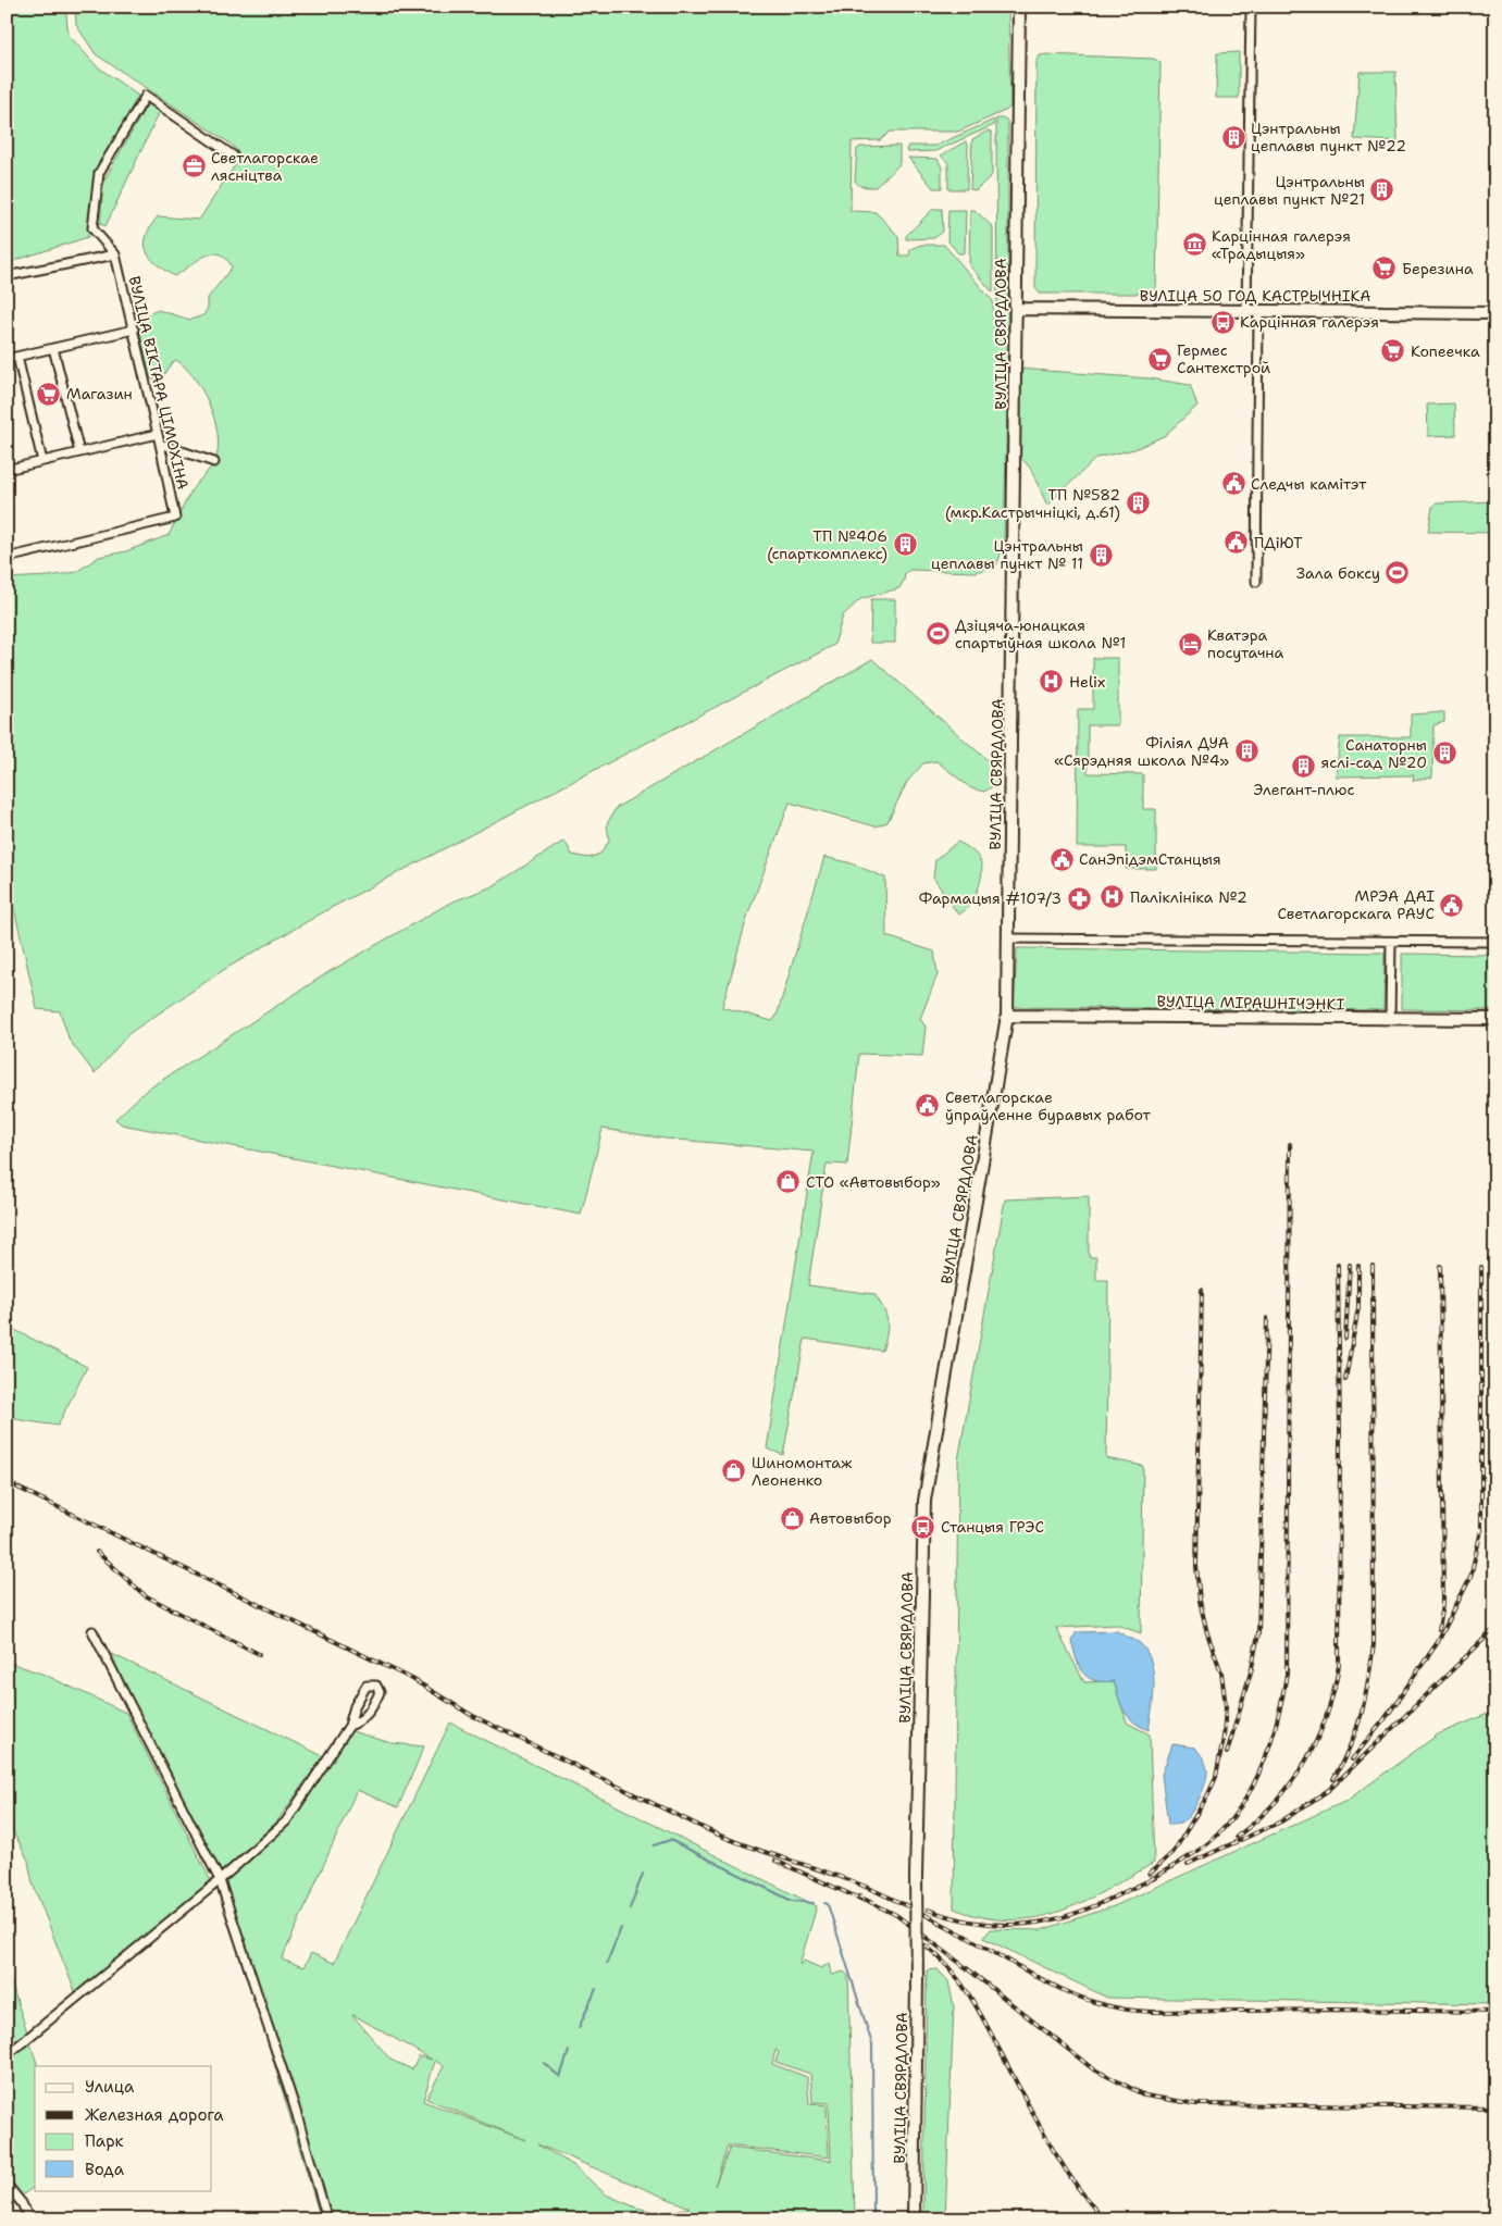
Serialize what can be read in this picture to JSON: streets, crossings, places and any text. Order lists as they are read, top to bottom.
{
  "streets": {
    "main road": ["ВУЛІЦА 50 ГОД КАСТРЫЧНІКА", "ВУЛІЦА СВЯРДЛОВА", "ВУЛІЦА МІРАШНІЧЭНКІ"],
    "street": ["ВУЛІЦА ВІКТАРА ЦІМОХІНА"]
  },
  "crossings": [
    ["ВУЛІЦА 50 ГОД КАСТРЫЧНІКА", "ВУЛІЦА СВЯРДЛОВА"],
    ["ВУЛІЦА СВЯРДЛОВА", "ВУЛІЦА МІРАШНІЧЭНКІ"]
  ],
  "places": {
    "building": [
      "Цэнтральны цеплавы пункт №22",
      "Цэнтральны цеплавы пункт №21",
      "ТП №582 (мкр.Кастрычніцкі, д.61)",
      "ТП №406 (спарткомплекс)",
      "Цэнтральны цеплавы пункт № 11",
      "Філіял ДУА «Сярэдняя школа №4»",
      "Санаторны яслі-сад №20",
      "Элегант-плюс"
    ],
    "office": ["Светлагорскае лясніцтва"],
    "museum": ["Карцінная галерэя «Традыцыя»"],
    "supermarket": [
      "Березина",
      "Копеечка",
      "Гермес Сантехстрой",
      "Магазин"
    ],
    "bus stop": ["Карцінная галерэя", "Станцыя ГРЭС"],
    "public building": [
      "Следчы камітэт",
      "ПДіЮТ",
      "СанЭпідэмСтанцыя",
      "МРЭА ДАІ Светлагорскага РАУС",
      "Светлагорскае ўпраўленне буравых работ"
    ],
    "sports": ["Зала боксу", "Дзіцяча-юнацкая спартыўная школа №1"],
    "hotel": ["Кватэра посутачна"],
    "hospital": ["Helix", "Паліклініка №2"],
    "pharmacy": ["Фармацыя #107/3"],
    "shop": ["СТО «Автовыбор»", "Шиномонтаж Леоненко", "Автовыбор"]
  },
  "legend": [
    "Улица",
    "Железная дорога",
    "Парк",
    "Вода"
  ]
}
